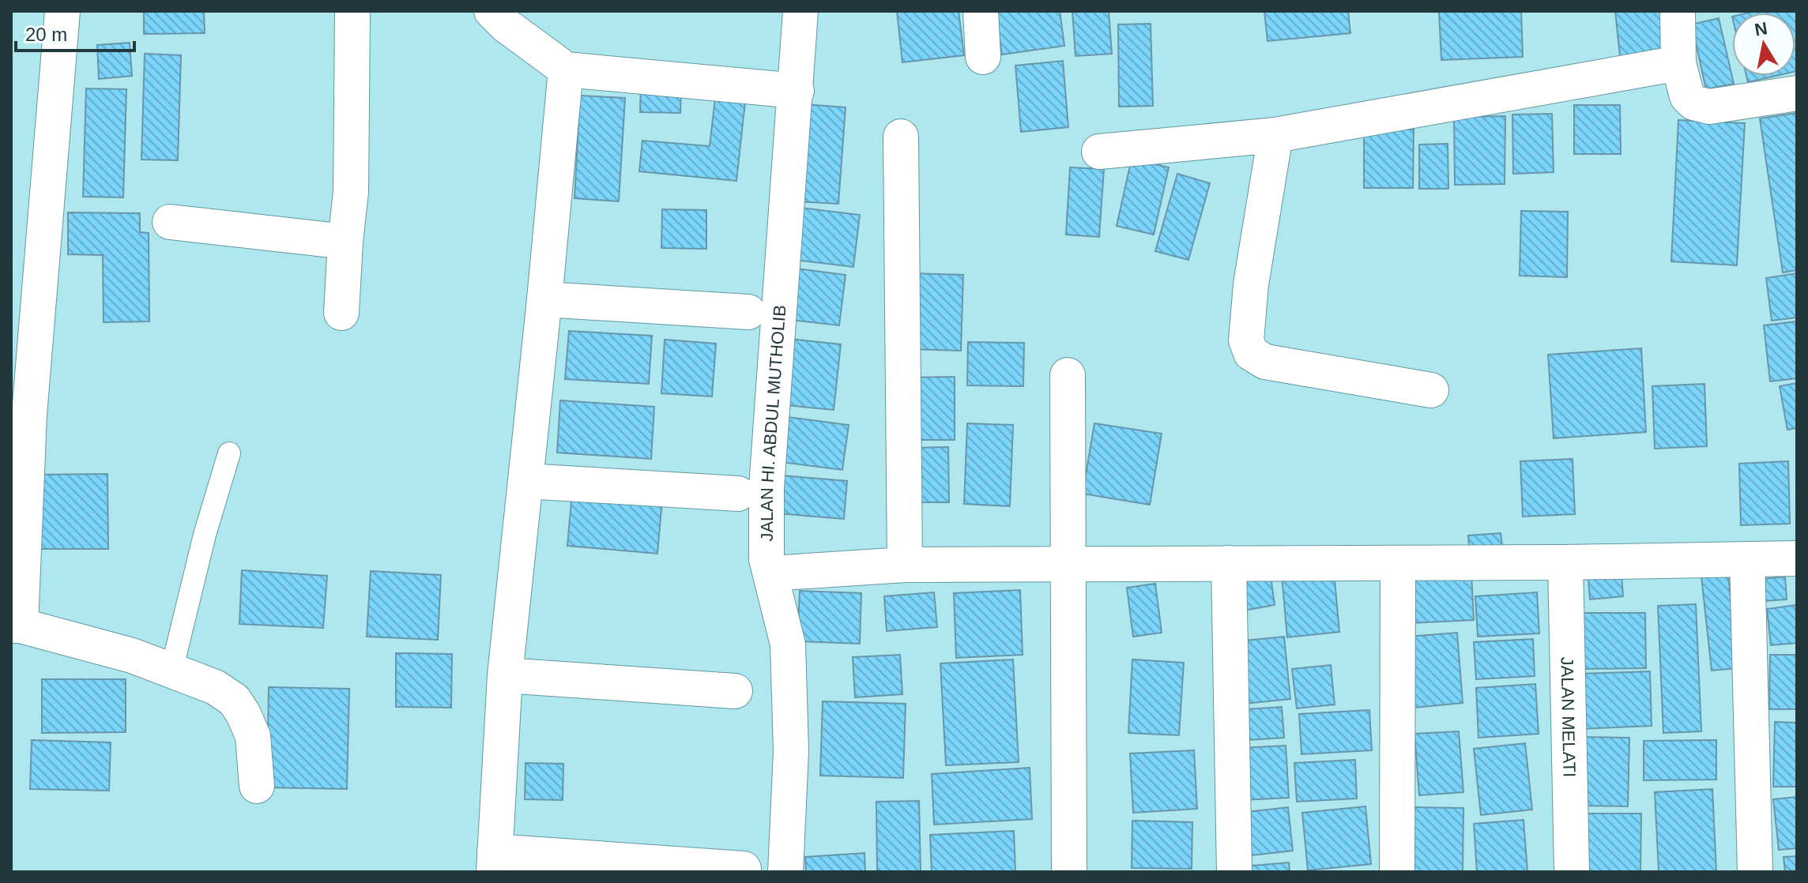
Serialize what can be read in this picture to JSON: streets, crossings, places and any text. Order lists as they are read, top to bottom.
{
  "streets": {
    "street": ["JALAN HI. ABDUL MUTHOLIB", "JALAN MELATI"]
  },
  "scale_bar": "20 m",
  "north": "top"
}
